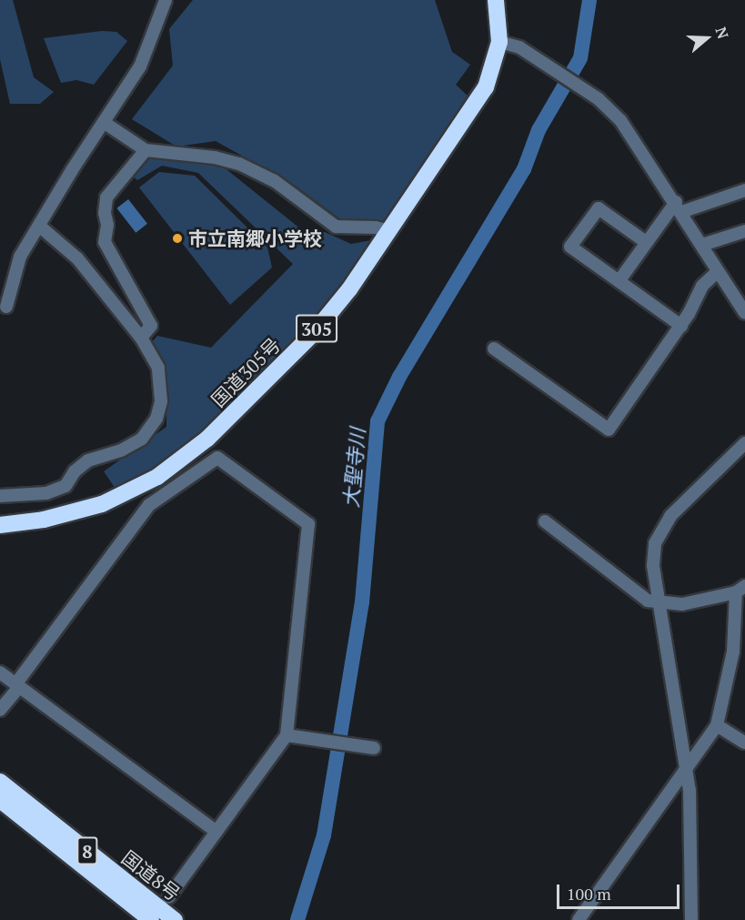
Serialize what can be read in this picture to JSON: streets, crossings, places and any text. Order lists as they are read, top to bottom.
{
  "streets": {
    "highway": [
      "305",
      "国道305号",
      "8",
      "国道8号"
    ]
  },
  "water": ["大聖寺川"],
  "places": ["市立南郷小学校"],
  "scale_bar": "100 m",
  "north": "right"
}
